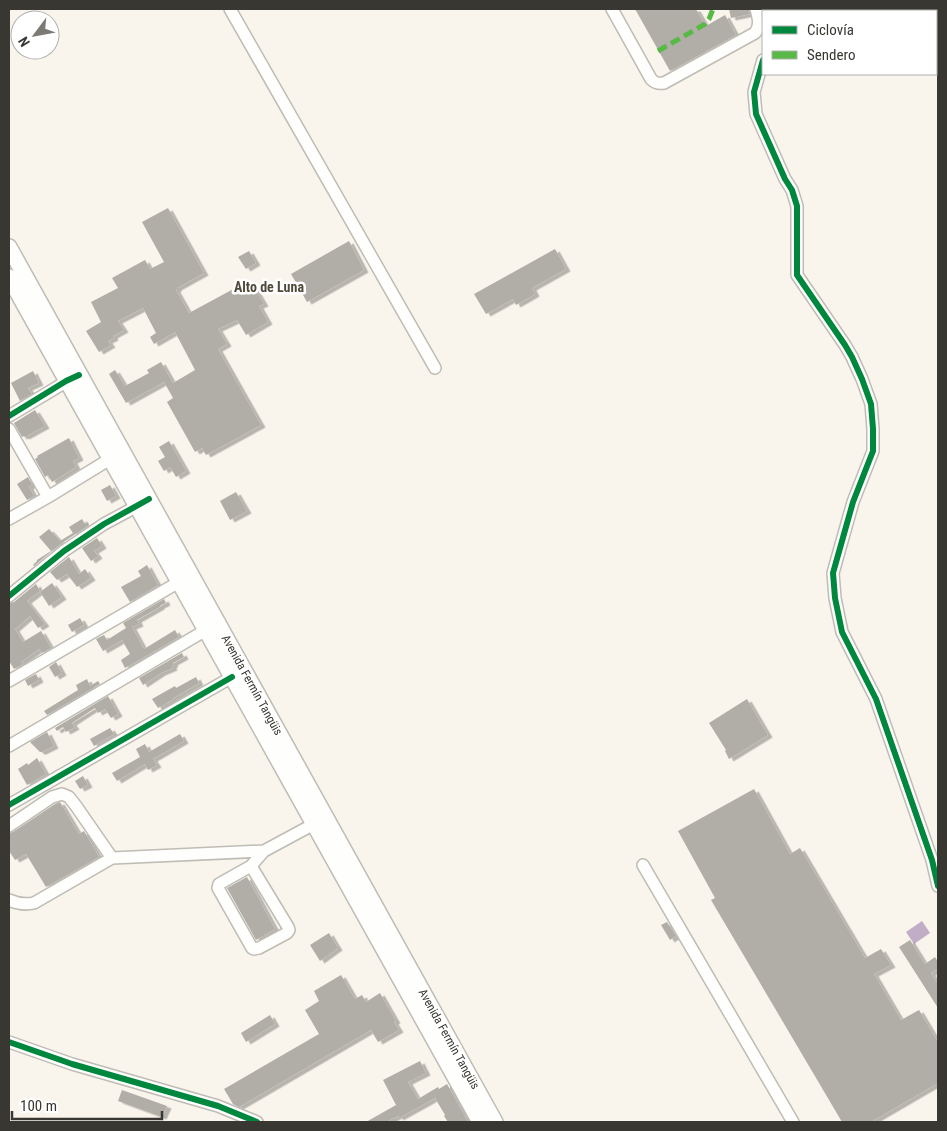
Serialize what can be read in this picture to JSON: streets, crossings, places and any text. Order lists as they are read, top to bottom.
{
  "streets": {
    "main road": ["Avenida Fermín Tangüis"]
  },
  "districts": ["Alto de Luna"],
  "legend": ["Ciclovía", "Sendero"],
  "scale_bar": "100 m",
  "north": "bottom left"
}
